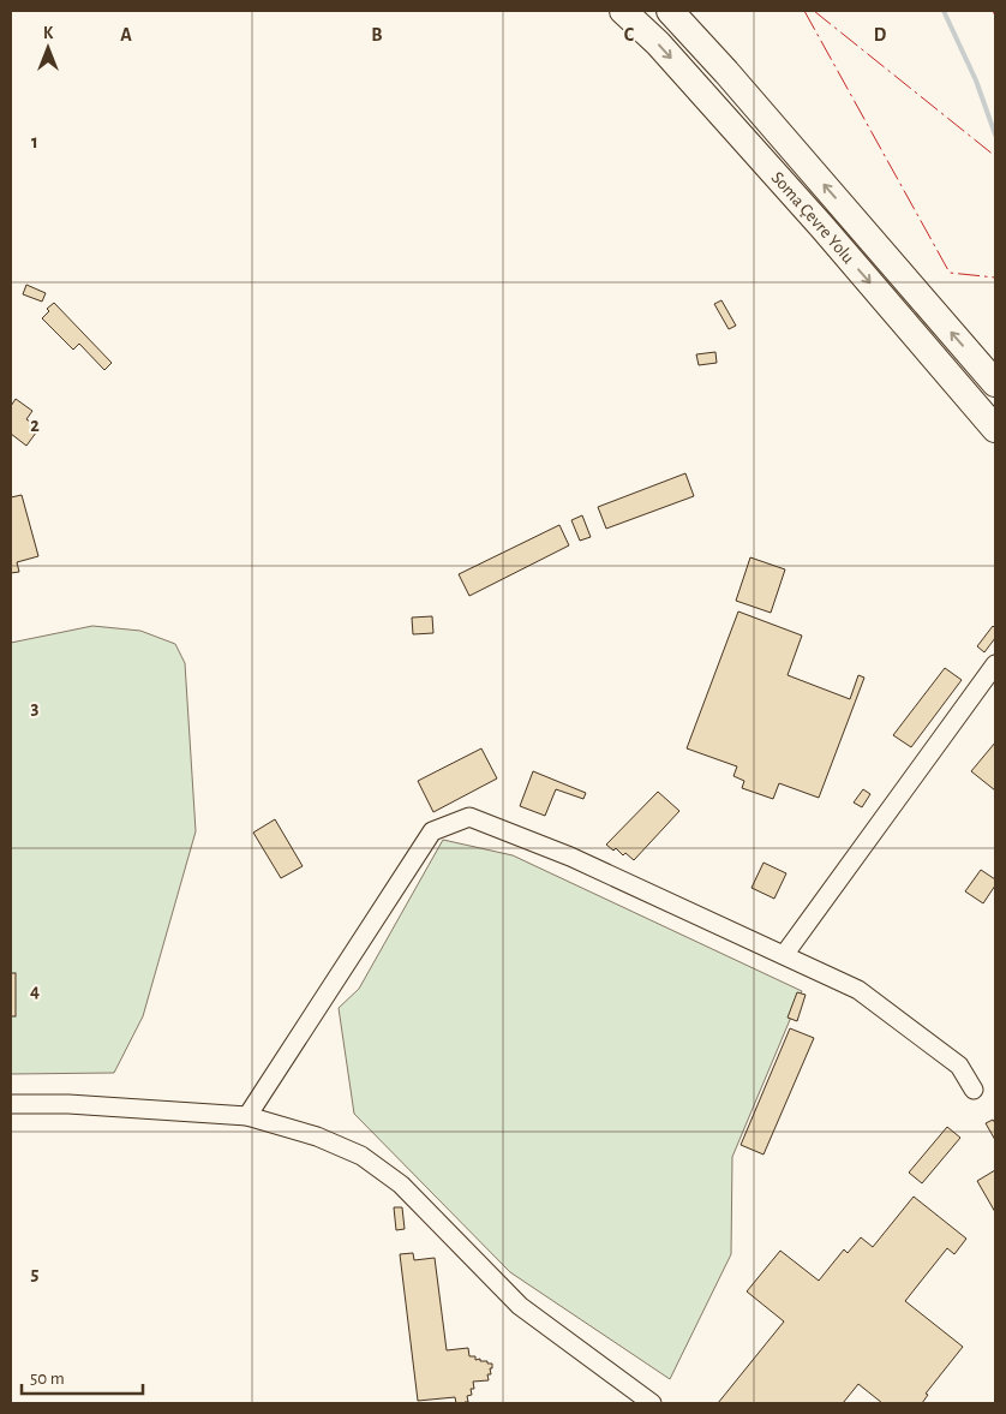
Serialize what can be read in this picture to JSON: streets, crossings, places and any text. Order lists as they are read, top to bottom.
{
  "streets": {
    "highway": ["Soma Çevre Yolu"]
  },
  "scale_bar": "50 m",
  "north": "top",
  "grid": {
    "columns": [
      "A",
      "B",
      "C",
      "D"
    ],
    "rows": [
      "1",
      "2",
      "3",
      "4",
      "5"
    ]
  }
}
